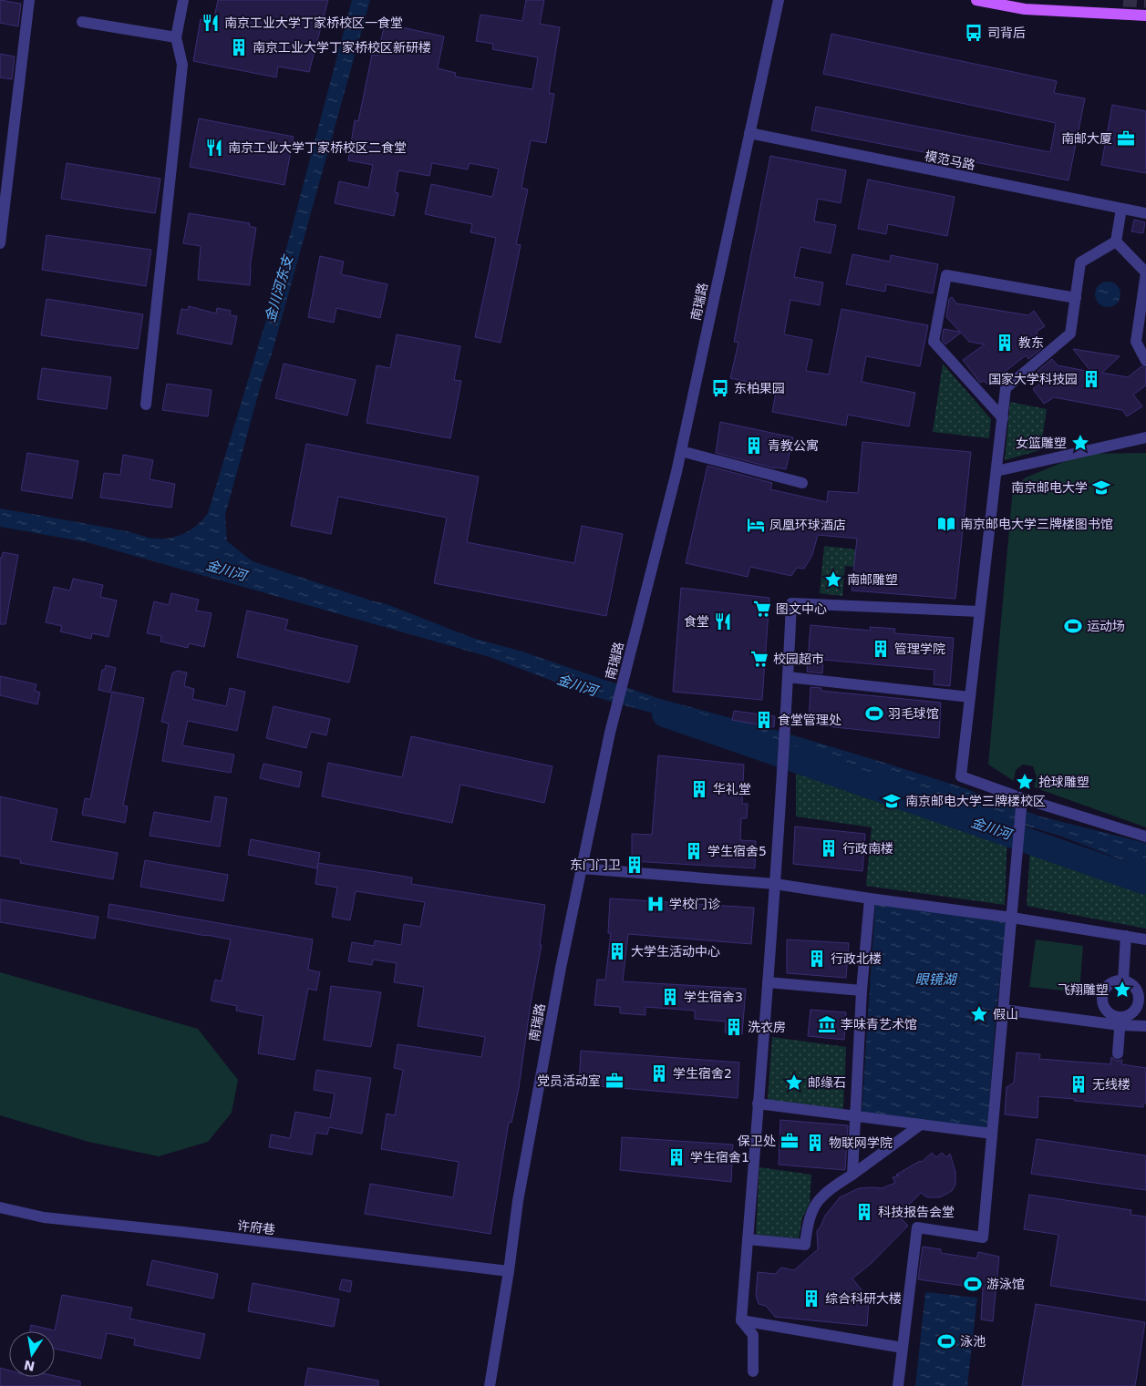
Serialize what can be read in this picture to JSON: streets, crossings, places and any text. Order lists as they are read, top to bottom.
{
  "streets": {
    "street": ["模范马路", "南瑞路", "许府巷"]
  },
  "crossings": [
    ["模范马路", "南瑞路"],
    ["南瑞路", "许府巷"]
  ],
  "water": ["金川河东支", "金川河", "眼镜湖"],
  "places": {
    "restaurant": ["南京工业大学丁家桥校区一食堂", "南京工业大学丁家桥校区二食堂", "食堂"],
    "bus stop": ["司背后", "东柏果园"],
    "building": [
      "南京工业大学丁家桥校区新研楼",
      "教东",
      "国家大学科技园",
      "青教公寓",
      "管理学院",
      "食堂管理处",
      "华礼堂",
      "行政南楼",
      "学生宿舍5",
      "东门门卫",
      "大学生活动中心",
      "行政北楼",
      "学生宿舍3",
      "洗衣房",
      "学生宿舍2",
      "无线楼",
      "物联网学院",
      "学生宿舍1",
      "科技报告会堂",
      "综合科研大楼"
    ],
    "office": ["南邮大厦", "党员活动室", "保卫处"],
    "place": [
      "女篮雕塑",
      "南邮雕塑",
      "抢球雕塑",
      "飞翔雕塑",
      "假山",
      "邮缘石"
    ],
    "school or university": ["南京邮电大学", "南京邮电大学三牌楼校区"],
    "library": ["南京邮电大学三牌楼图书馆"],
    "hotel": ["凤凰环球酒店"],
    "supermarket": ["图文中心", "校园超市"],
    "sports": [
      "运动场",
      "羽毛球馆",
      "游泳馆",
      "泳池"
    ],
    "hospital": ["学校门诊"],
    "museum": ["李味青艺术馆"]
  },
  "north": "bottom"
}
